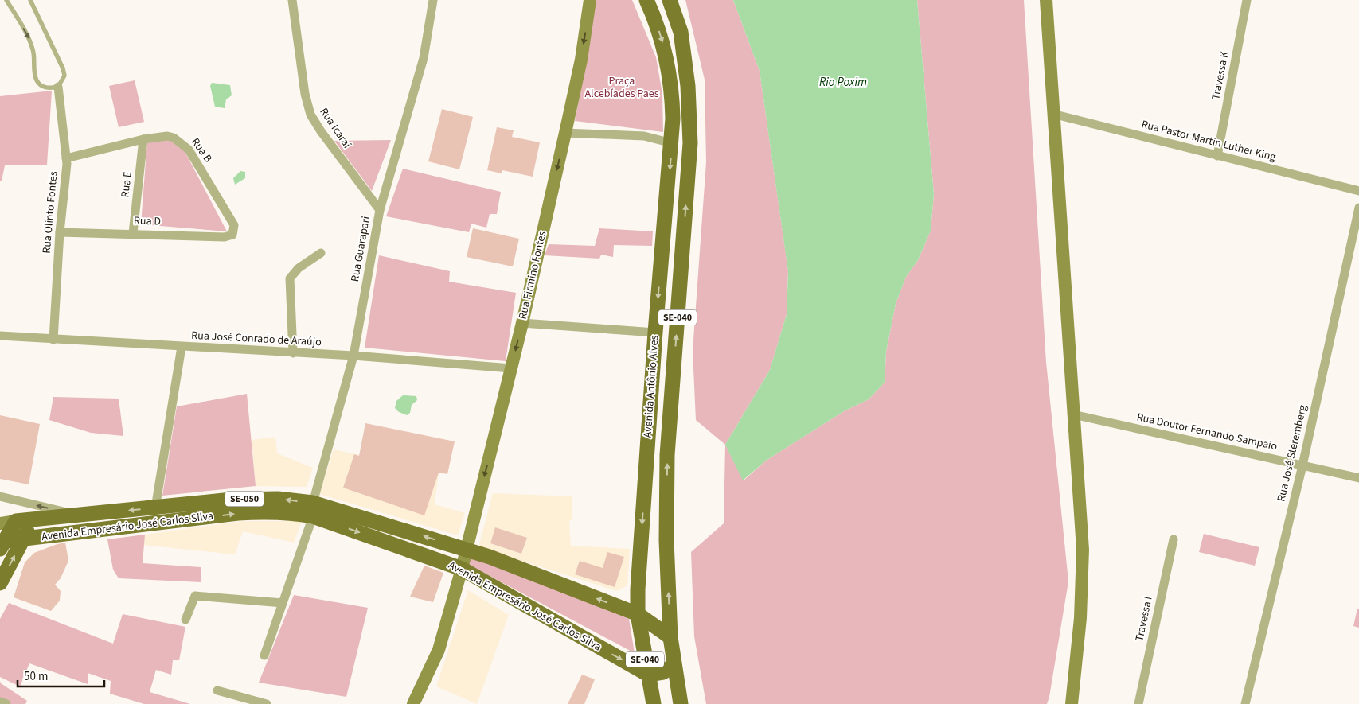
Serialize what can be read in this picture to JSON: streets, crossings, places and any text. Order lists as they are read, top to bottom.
{
  "streets": {
    "main road": [
      "SE-040",
      "Avenida Antônio Alves",
      "SE-050",
      "Avenida Empresário José Carlos Silva"
    ],
    "street": [
      "Travessa K",
      "Rua Icaraí",
      "Rua Pastor Martin Luther King",
      "Rua B",
      "Rua E",
      "Rua Olinto Fontes",
      "Rua D",
      "Rua Guarapari",
      "Rua Firmino Fontes",
      "Rua José Conrado de Araújo",
      "Rua Doutor Fernando Sampaio",
      "Rua José Steremberg",
      "Travessa I"
    ]
  },
  "crossings": [
    ["Travessa K", "Rua Pastor Martin Luther King"],
    ["Rua Icaraí", "Rua Guarapari"],
    ["Rua B", "Rua E"],
    ["Rua B", "Rua Olinto Fontes"],
    ["Rua B", "Rua D"],
    ["Rua E", "Rua D"],
    ["Rua Olinto Fontes", "Rua D"],
    ["Rua Olinto Fontes", "Rua José Conrado de Araújo"],
    ["Rua Guarapari", "Rua José Conrado de Araújo"],
    ["Rua Guarapari", "Avenida Empresário José Carlos Silva"],
    ["Rua Firmino Fontes", "Rua José Conrado de Araújo"],
    ["Rua Firmino Fontes", "Avenida Empresário José Carlos Silva"],
    ["Avenida Antônio Alves", "Avenida Empresário José Carlos Silva"],
    ["Rua Doutor Fernando Sampaio", "Rua José Steremberg"]
  ],
  "one_way": ["Rua Firmino Fontes"],
  "water": ["Rio Poxim"],
  "parks": ["Praça Alcebíades Paes"],
  "scale_bar": "50 m"
}
